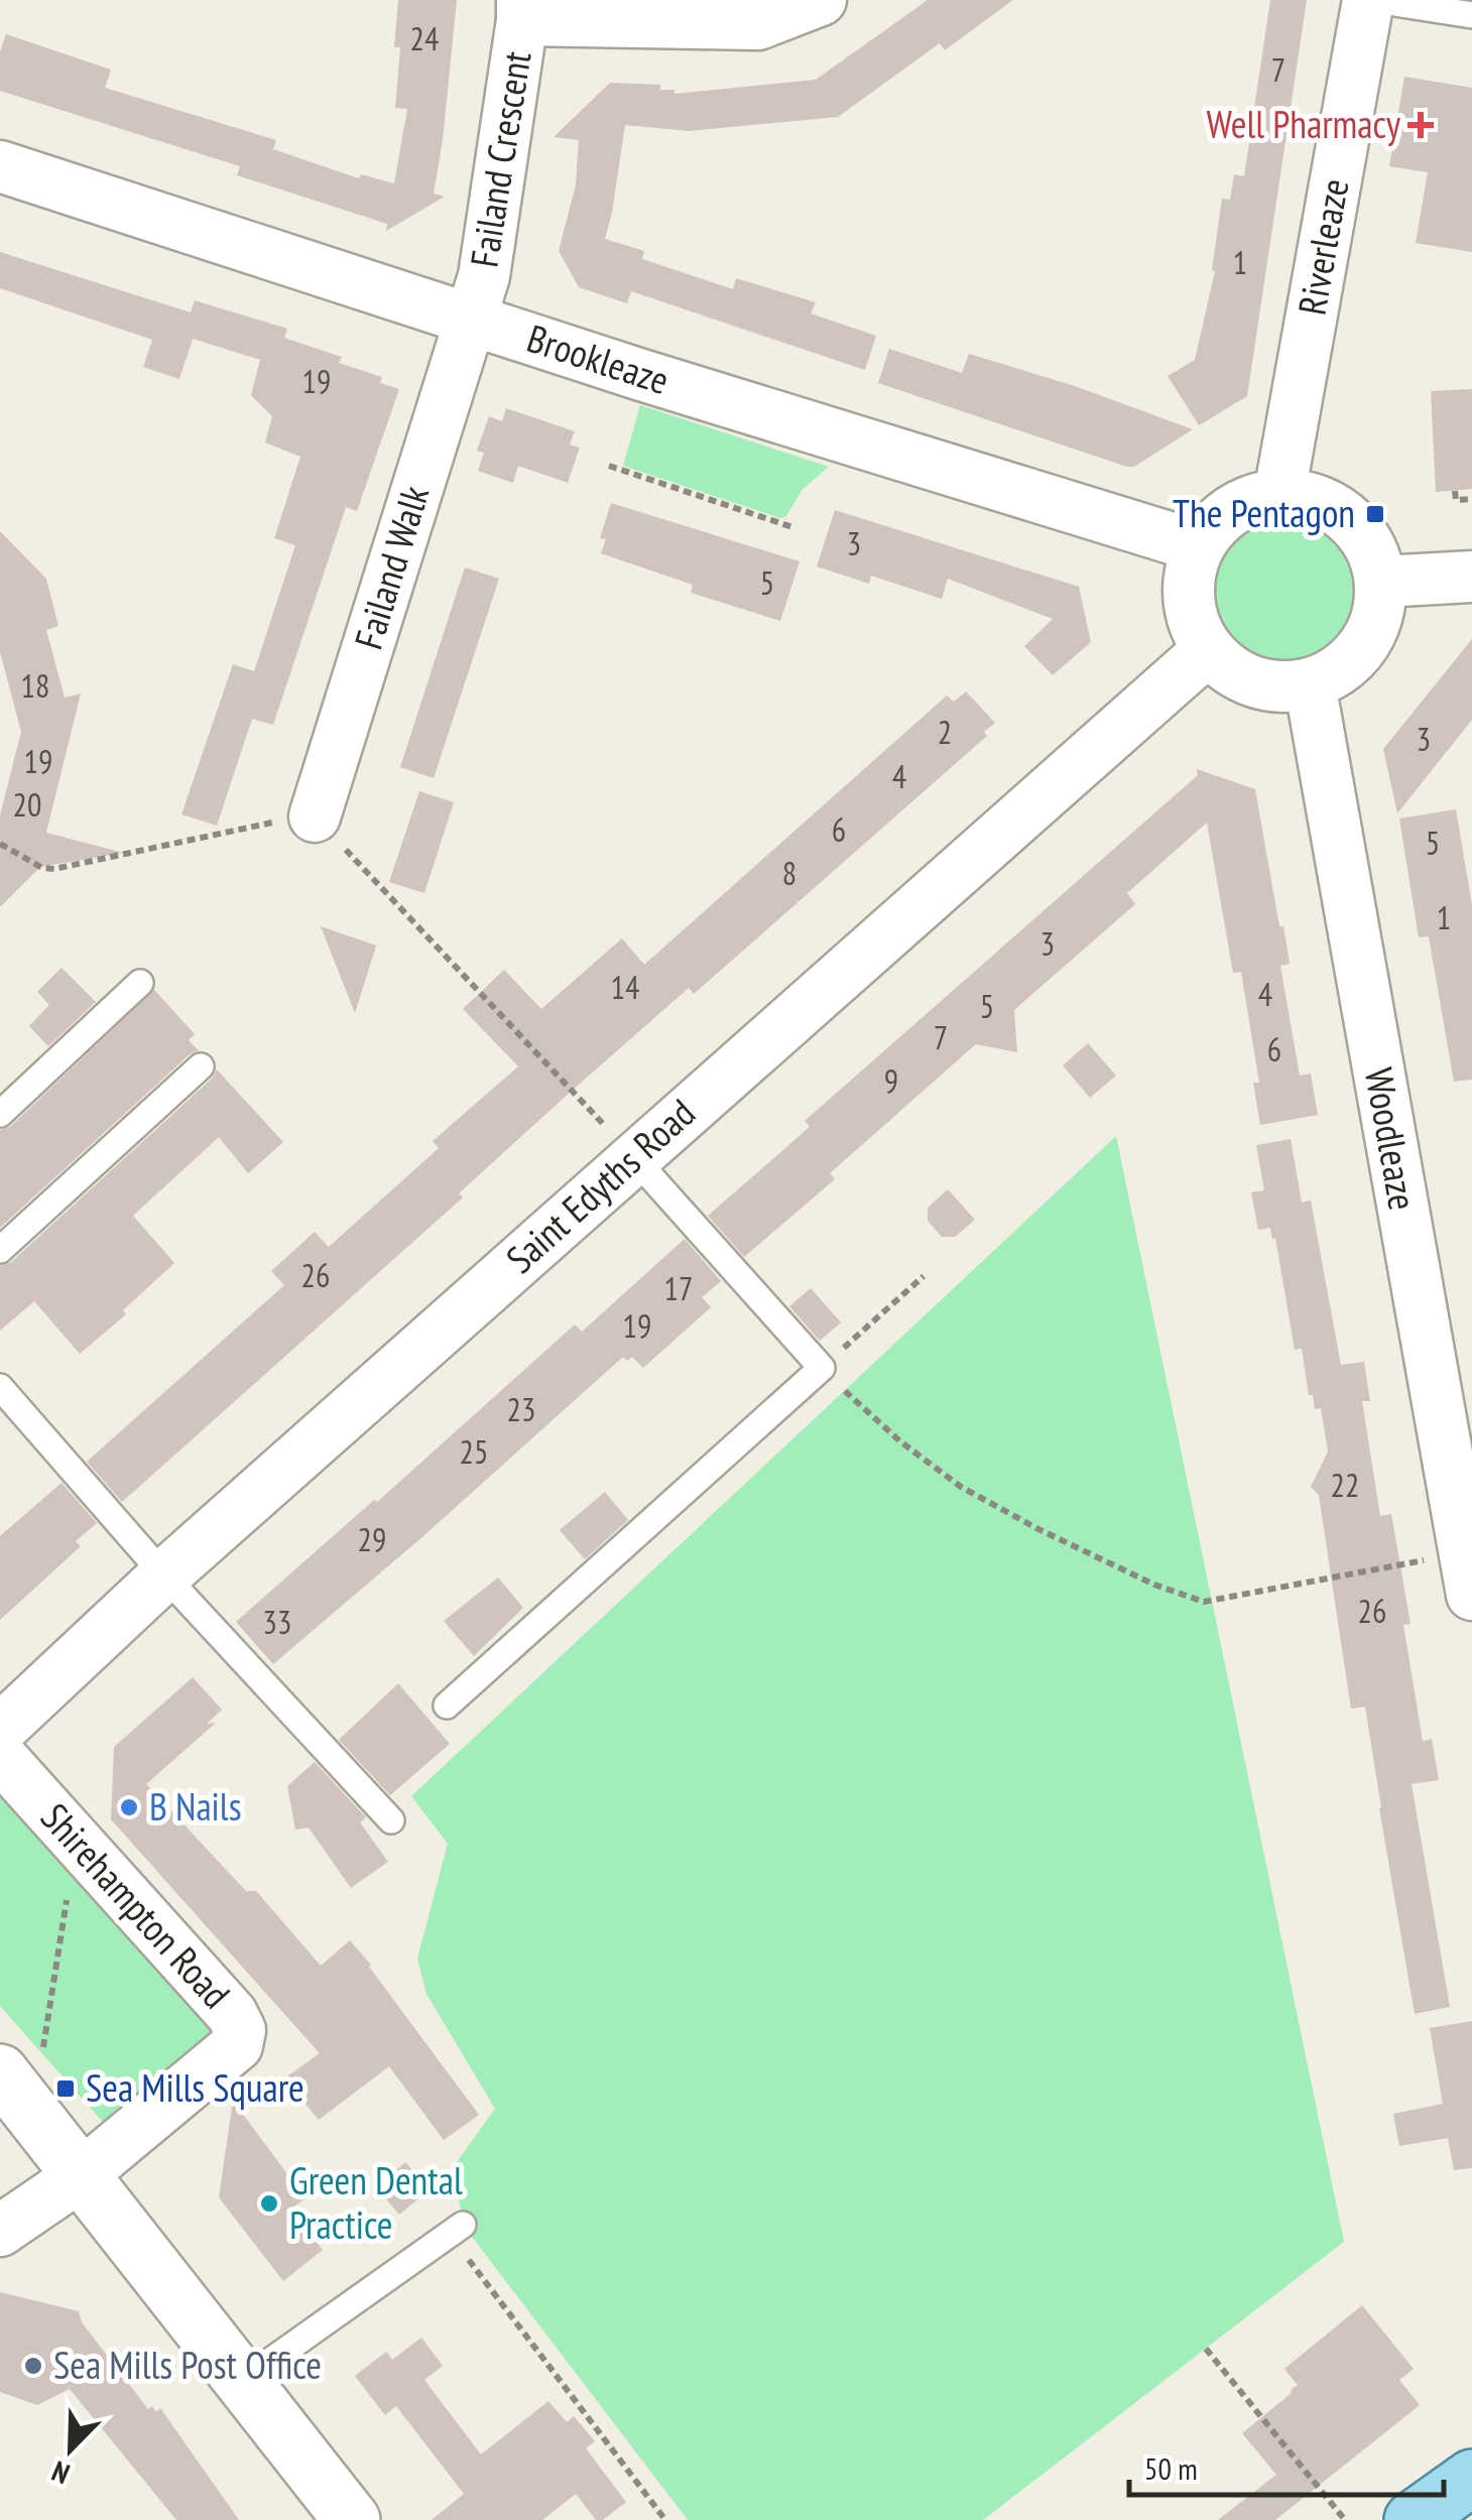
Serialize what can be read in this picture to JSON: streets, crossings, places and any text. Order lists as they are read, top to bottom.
{
  "streets": {
    "street": [
      "Failand Crescent",
      "Riverleaze",
      "Brookleaze",
      "Failand Walk",
      "Woodleaze",
      "Saint Edyths Road",
      "Shirehampton Road"
    ]
  },
  "crossings": [
    ["Failand Crescent", "Brookleaze"],
    ["Failand Crescent", "Failand Walk"],
    ["Riverleaze", "Brookleaze"],
    ["Riverleaze", "Woodleaze"],
    ["Riverleaze", "Saint Edyths Road"],
    ["Brookleaze", "Failand Walk"],
    ["Brookleaze", "Woodleaze"],
    ["Brookleaze", "Saint Edyths Road"],
    ["Woodleaze", "Saint Edyths Road"]
  ],
  "places": {
    "health": ["Well Pharmacy"],
    "transit": ["The Pentagon", "Sea Mills Square"],
    "other": ["B Nails", "Green Dental Practice", "Sea Mills Post Office"]
  },
  "house_numbers": [
    "24",
    "7",
    "1",
    "19",
    "3",
    "5",
    "18",
    "2",
    "3",
    "19",
    "4",
    "20",
    "6",
    "5",
    "8",
    "1",
    "3",
    "14",
    "4",
    "5",
    "7",
    "6",
    "9",
    "26",
    "17",
    "19",
    "23",
    "25",
    "22",
    "29",
    "26",
    "33"
  ],
  "scale_bar": "50 m",
  "north": "bottom left"
}
